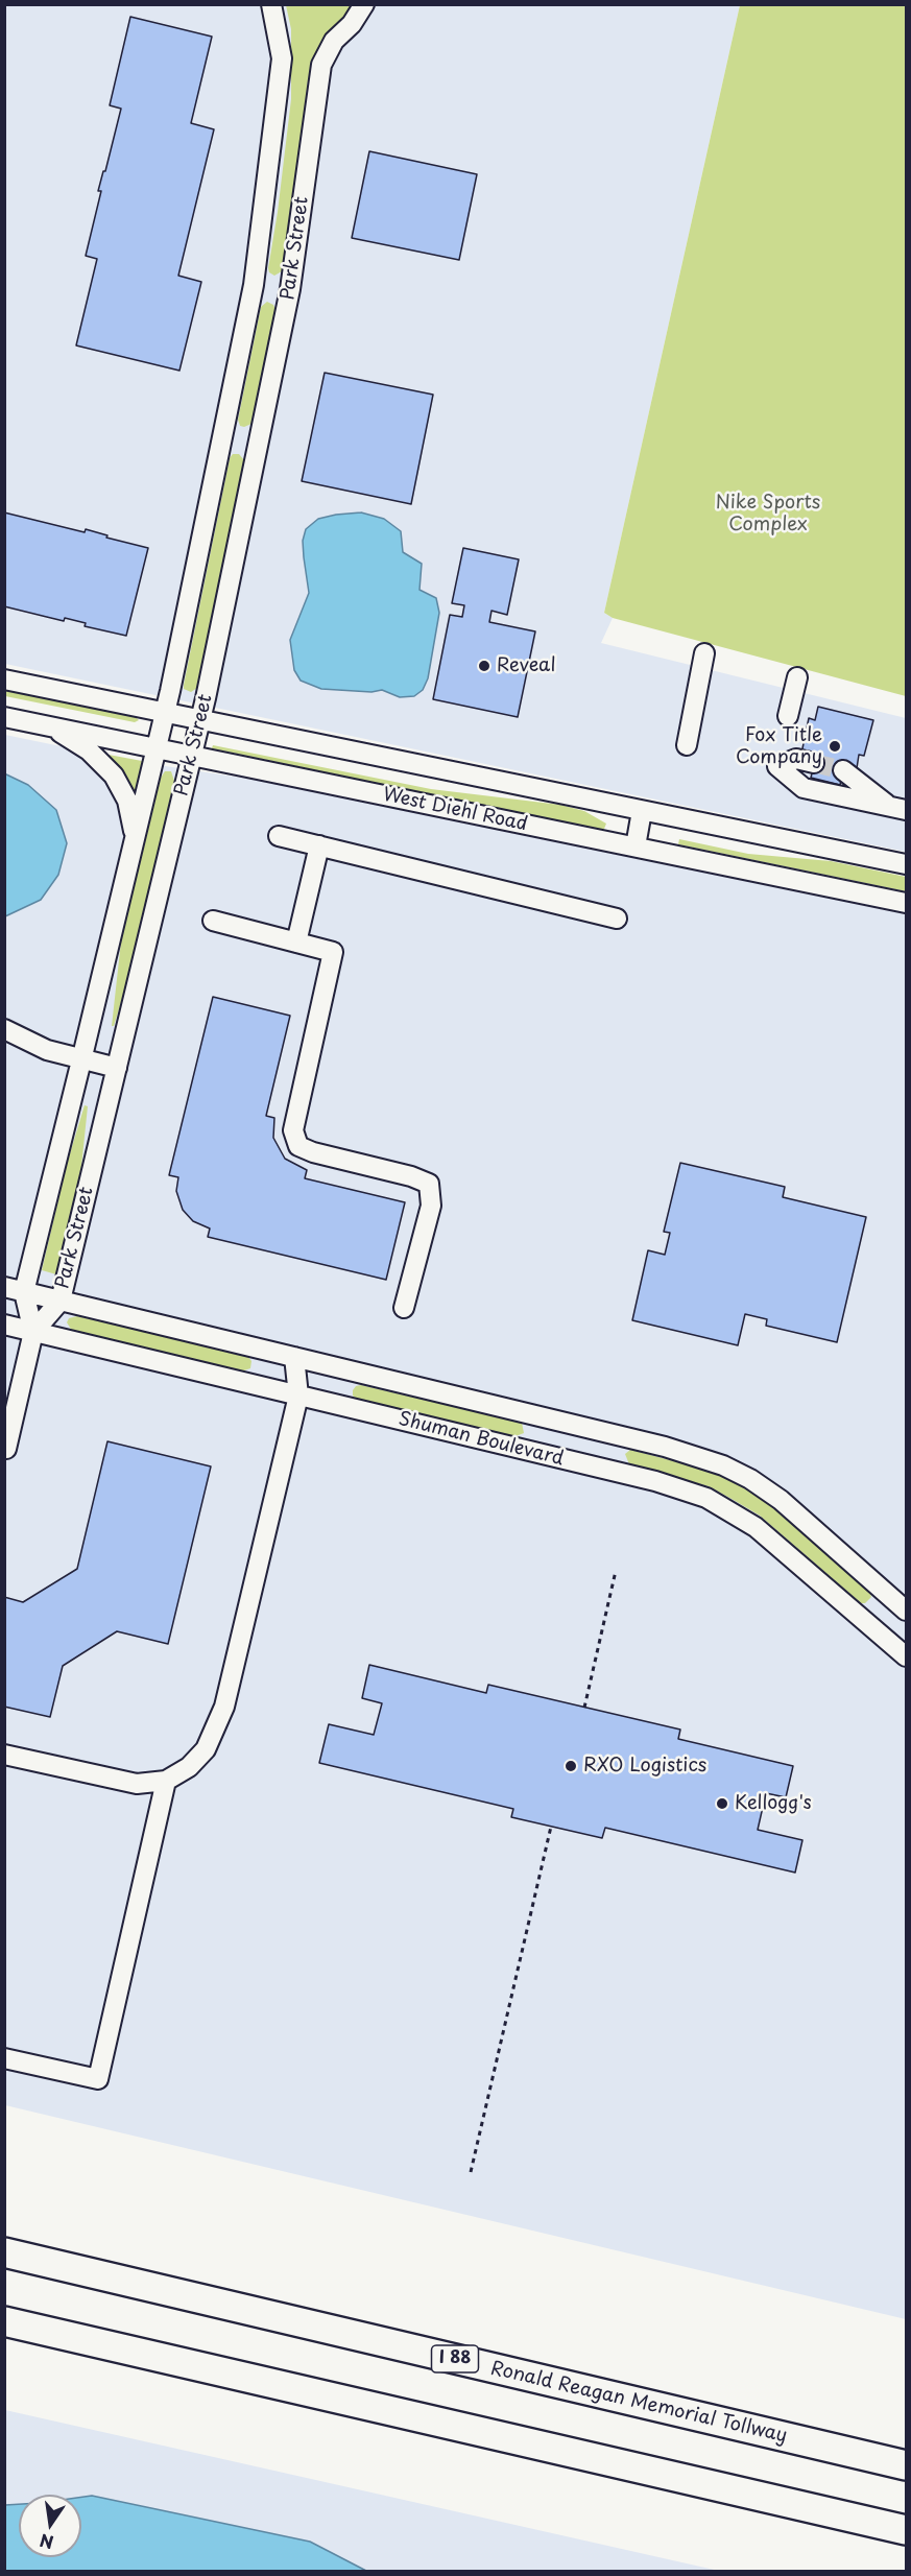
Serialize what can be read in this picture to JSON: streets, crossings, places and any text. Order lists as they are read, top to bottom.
{
  "streets": {
    "highway": ["I 88", "Ronald Reagan Memorial Tollway"],
    "street": ["Park Street", "West Diehl Road", "Shuman Boulevard"]
  },
  "crossings": [
    ["Park Street", "West Diehl Road"],
    ["Park Street", "Shuman Boulevard"]
  ],
  "parks": ["Nike Sports Complex"],
  "places": [
    "Reveal",
    "Fox Title Company",
    "RXO Logistics",
    "Kellogg's"
  ],
  "north": "bottom"
}
